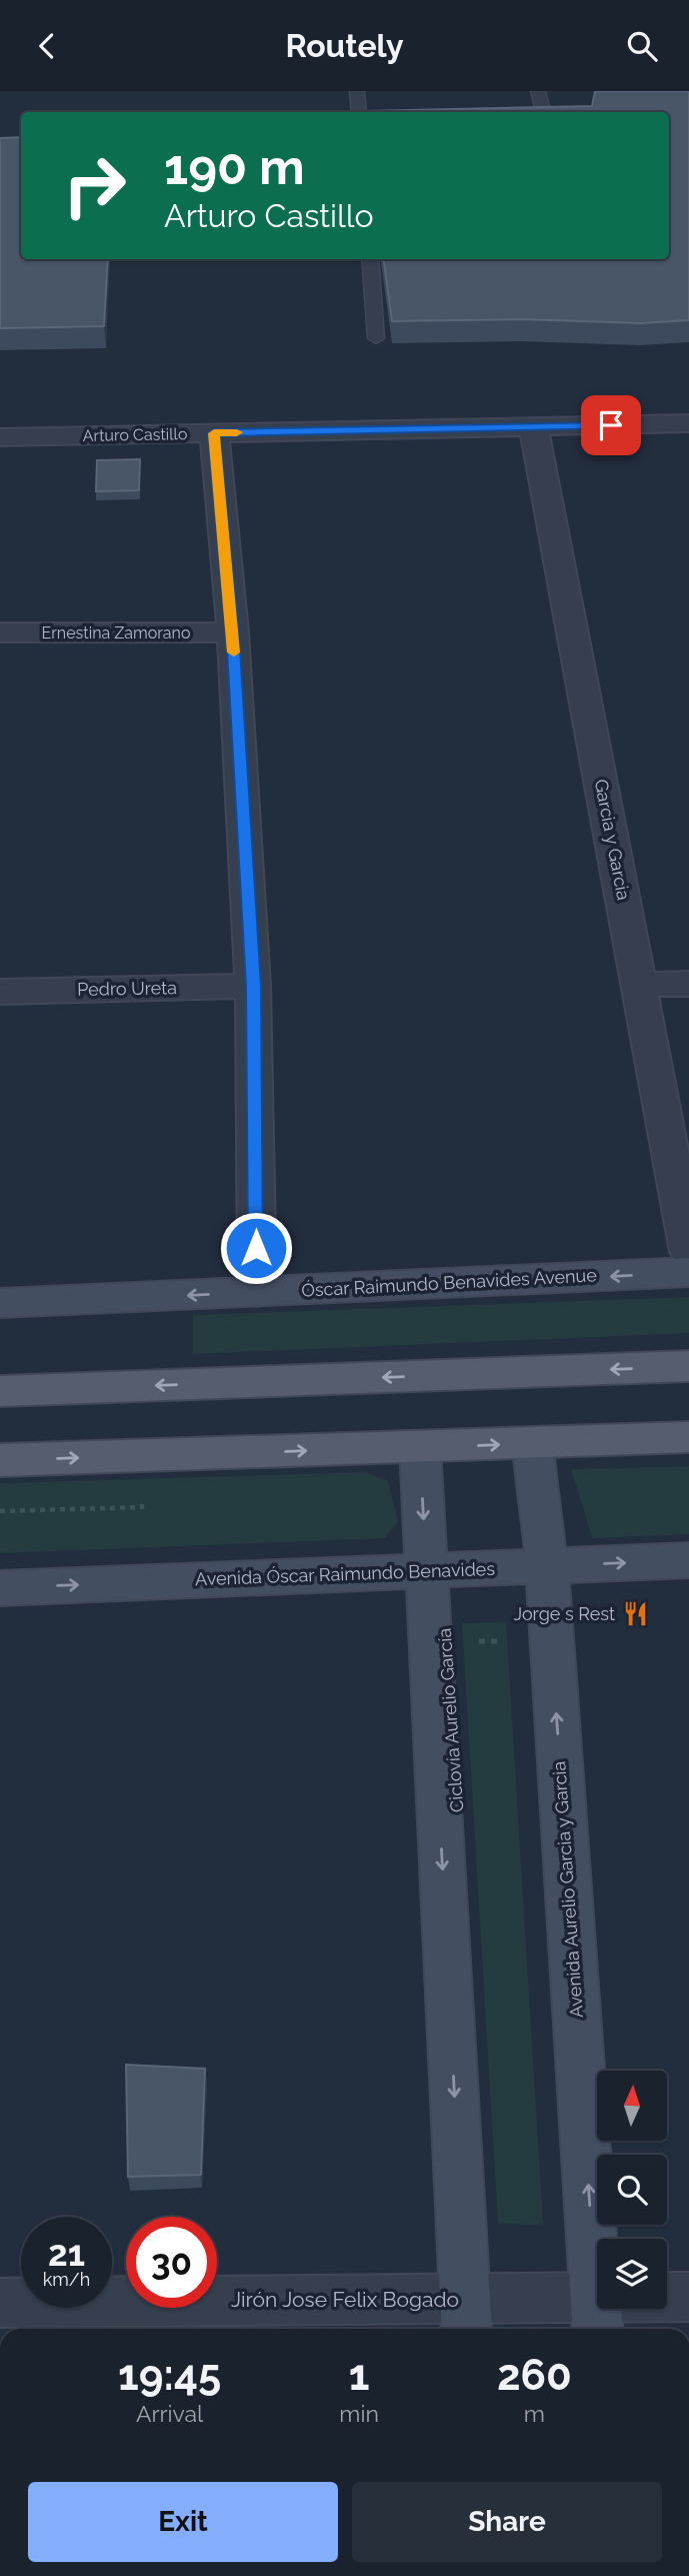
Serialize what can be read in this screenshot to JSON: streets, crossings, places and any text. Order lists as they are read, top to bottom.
{
  "streets": {
    "main road": ["Óscar Raimundo Benavides Avenue", "Avenida Óscar Raimundo Benavides", "Avenida Aurelio Garcia y Garcia"],
    "street": [
      "Arturo Castillo",
      "Ernestina Zamorano",
      "Garcia y Garcia",
      "Pedro Ureta",
      "Jirón Jose Felix Bogado"
    ]
  },
  "crossings": [
    ["Arturo Castillo", "Garcia y Garcia"],
    ["Avenida Óscar Raimundo Benavides", "Avenida Aurelio Garcia y Garcia"],
    ["Avenida Aurelio Garcia y Garcia", "Jirón Jose Felix Bogado"]
  ],
  "places": {
    "restaurant": ["Jorge s Rest"]
  },
  "north": "top",
  "page": {
    "header": "Routely",
    "turn": ["190 m", "Arturo Castillo"],
    "speed": "21 km/h",
    "limit": "30",
    "eta": [
      "19:45",
      "Arrival",
      "1",
      "min",
      "260",
      "m"
    ],
    "buttons": ["Exit", "Share"]
  }
}
